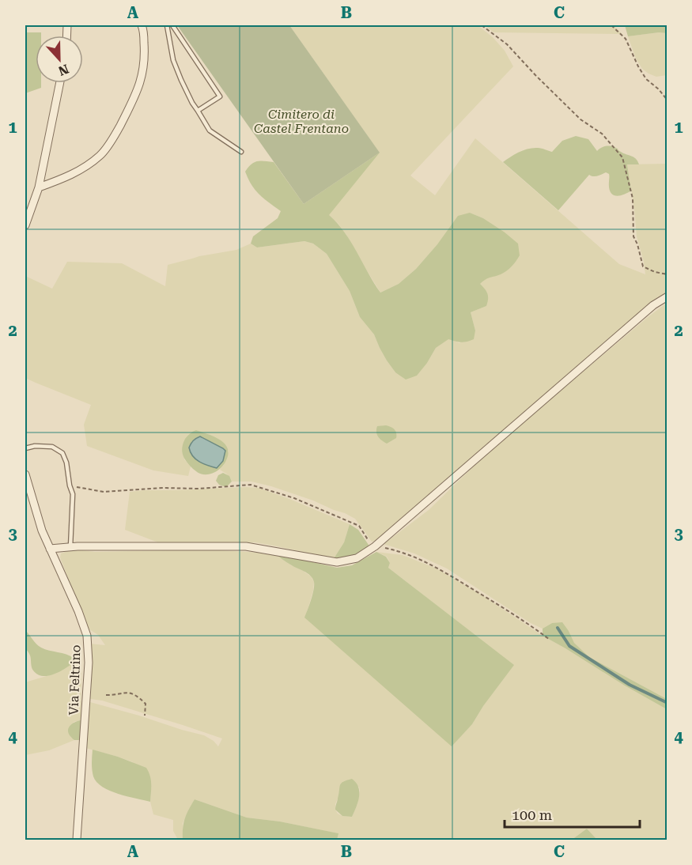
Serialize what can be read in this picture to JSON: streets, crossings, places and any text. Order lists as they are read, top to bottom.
{
  "streets": {
    "street": ["Via Feltrino"]
  },
  "parks": ["Cimitero di Castel Frentano"],
  "scale_bar": "100 m",
  "north": "bottom",
  "grid": {
    "columns": ["A", "B", "C"],
    "rows": [
      "1",
      "2",
      "3",
      "4"
    ]
  }
}
